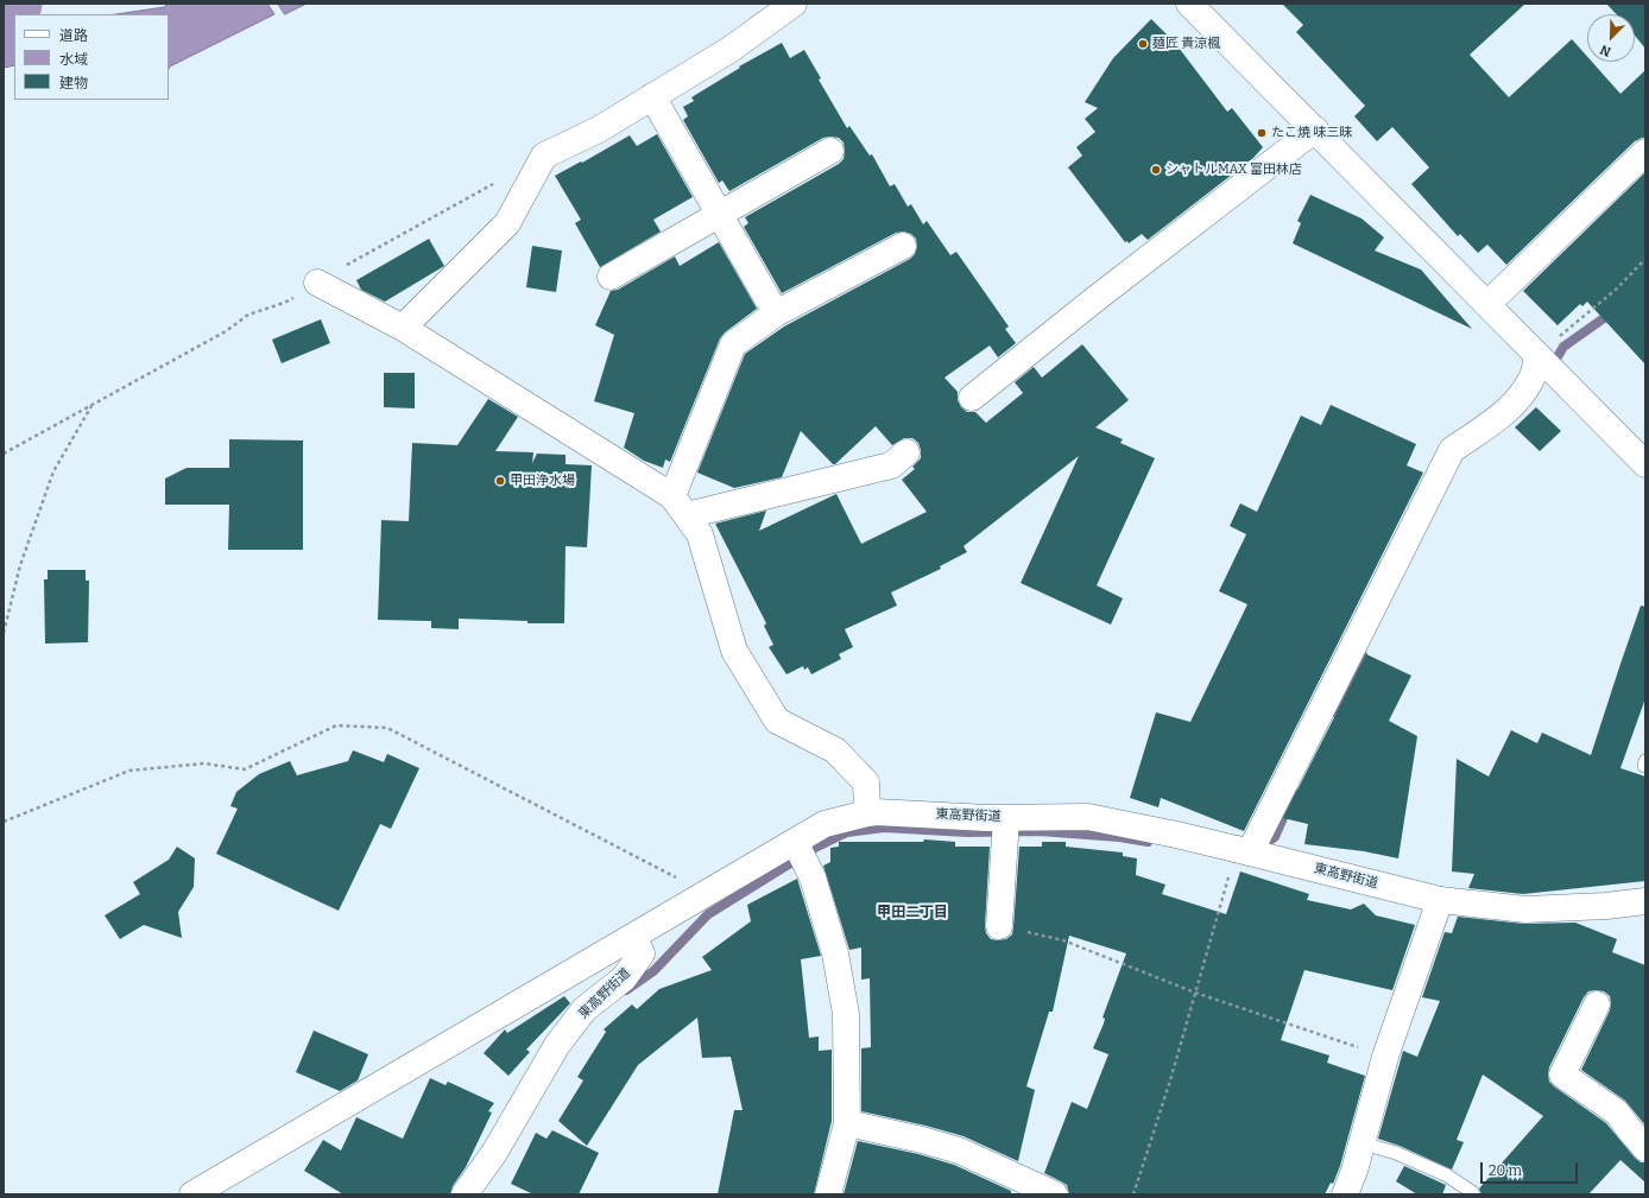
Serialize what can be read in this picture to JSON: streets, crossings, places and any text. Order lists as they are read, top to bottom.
{
  "streets": {
    "street": ["東高野街道"]
  },
  "districts": ["甲田二丁目"],
  "places": [
    "麺匠 貴涼楓",
    "たこ焼 味三昧",
    "シャトルMAX 富田林店",
    "甲田浄水場"
  ],
  "legend": ["道路", "水域", "建物"],
  "scale_bar": "20 m",
  "north": "bottom left"
}
